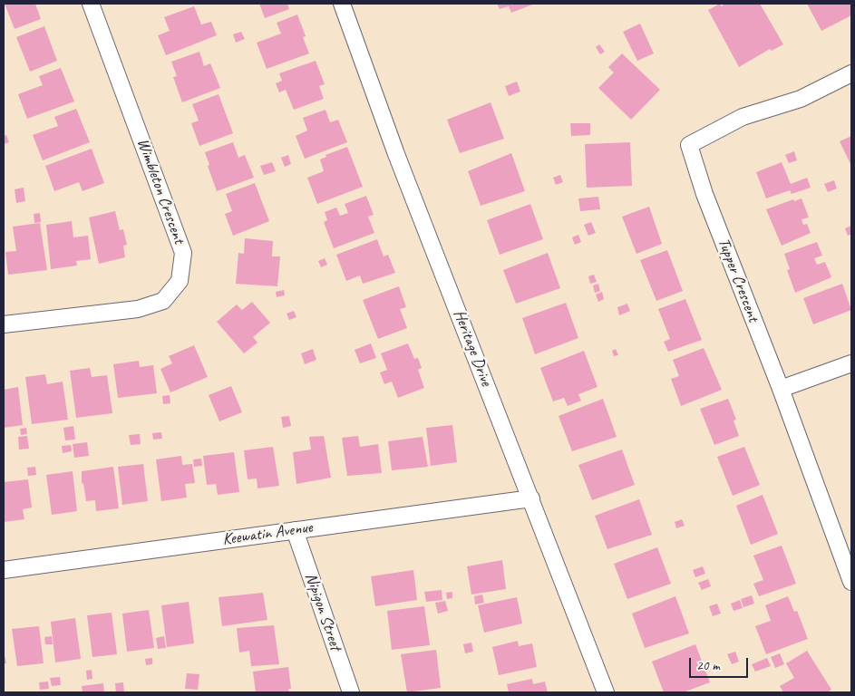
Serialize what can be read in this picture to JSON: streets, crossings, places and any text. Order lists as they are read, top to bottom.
{
  "streets": {
    "street": [
      "Wimbleton Crescent",
      "Tupper Crescent",
      "Heritage Drive",
      "Keewatin Avenue",
      "Nipigon Street"
    ]
  },
  "crossings": [
    ["Heritage Drive", "Keewatin Avenue"],
    ["Keewatin Avenue", "Nipigon Street"]
  ],
  "scale_bar": "20 m"
}
